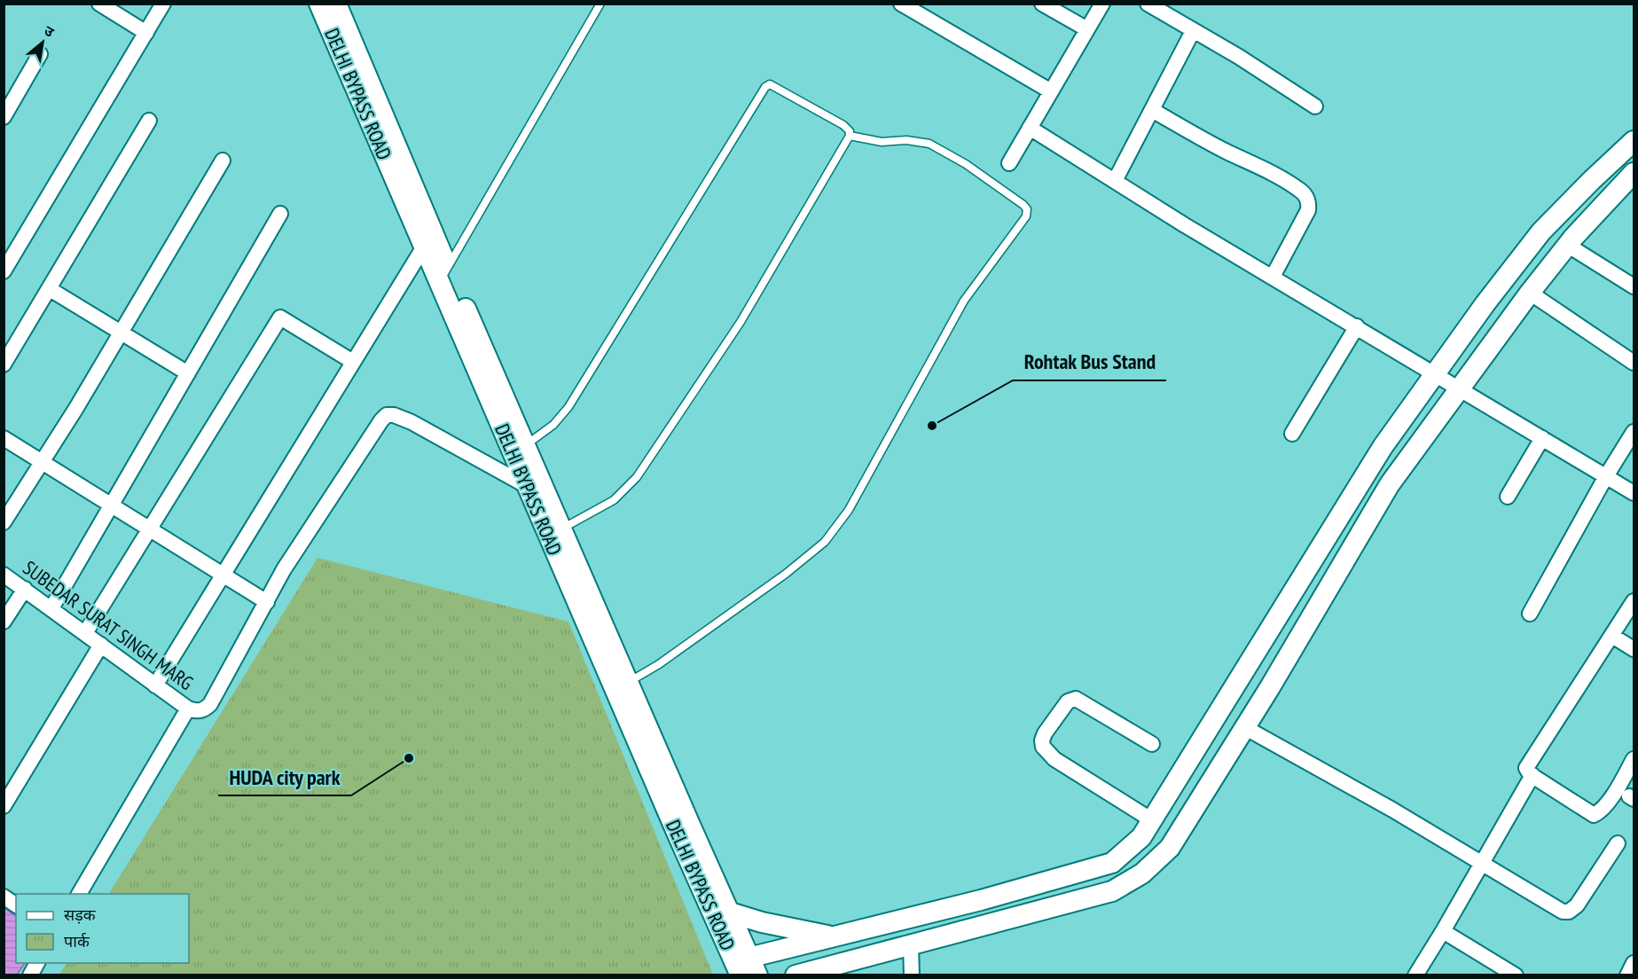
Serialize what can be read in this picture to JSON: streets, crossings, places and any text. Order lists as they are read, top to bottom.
{
  "streets": {
    "main road": ["DELHI BYPASS ROAD"],
    "street": ["SUBEDAR SURAT SINGH MARG"]
  },
  "places": ["Rohtak Bus Stand", "HUDA city park"],
  "legend": ["सड़क", "पार्क"],
  "north": "top right"
}
